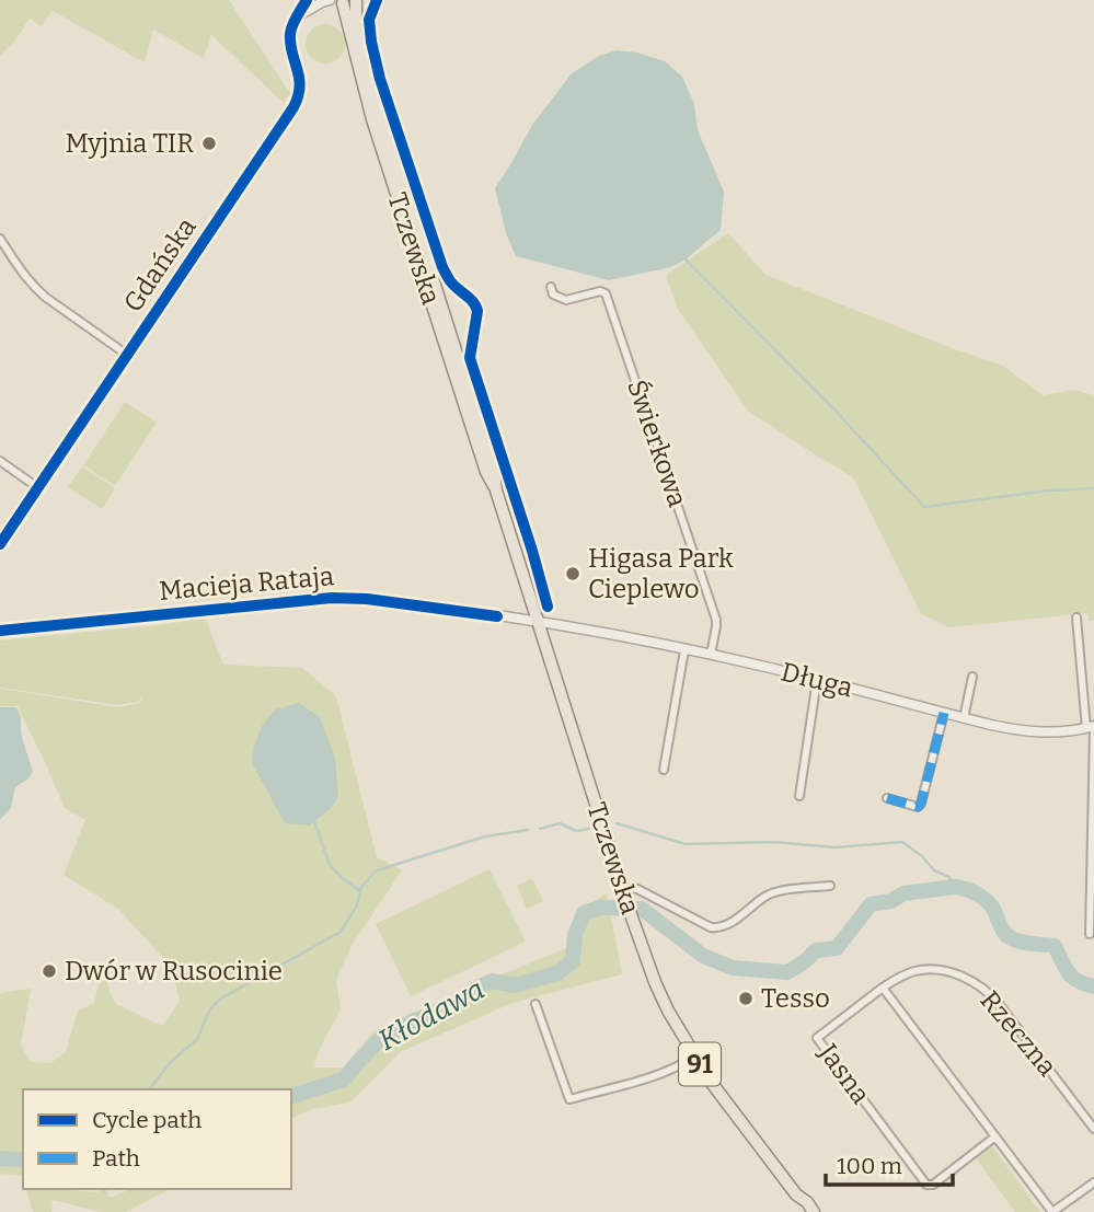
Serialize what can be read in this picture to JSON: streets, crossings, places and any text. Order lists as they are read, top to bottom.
{
  "streets": {
    "main road": ["Tczewska", "91"],
    "street": [
      "Gdańska",
      "Świerkowa",
      "Macieja Rataja",
      "Długa",
      "Rzeczna",
      "Jasna"
    ]
  },
  "crossings": [
    ["Tczewska", "Macieja Rataja"],
    ["Tczewska", "Długa"],
    ["Świerkowa", "Długa"],
    ["Macieja Rataja", "Długa"],
    ["Rzeczna", "Jasna"]
  ],
  "water": ["Kłodawa"],
  "places": [
    "Myjnia TIR",
    "Higasa Park Cieplewo",
    "Dwór w Rusocinie",
    "Tesso"
  ],
  "legend": ["Cycle path", "Path"],
  "scale_bar": "100 m"
}
